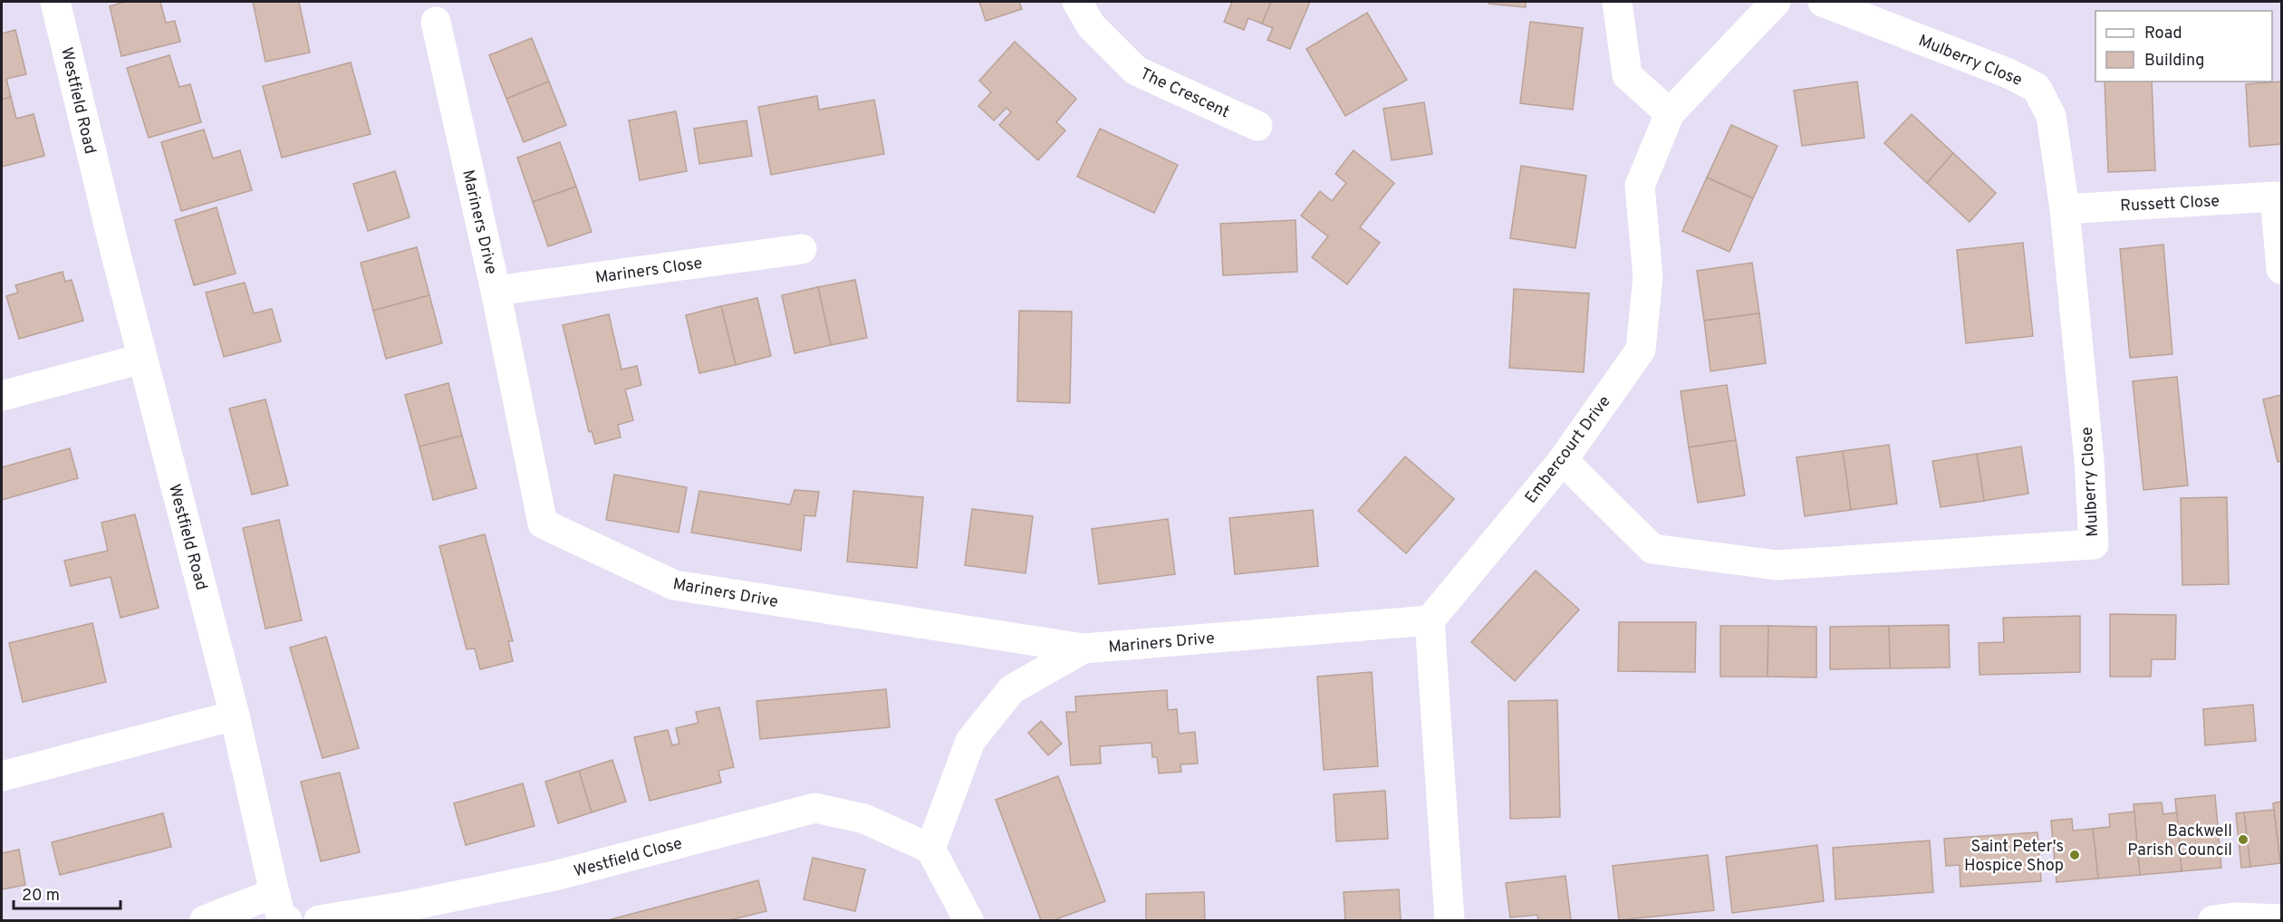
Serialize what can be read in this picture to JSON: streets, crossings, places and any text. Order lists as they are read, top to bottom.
{
  "streets": {
    "street": [
      "Mulberry Close",
      "The Crescent",
      "Westfield Road",
      "Russett Close",
      "Mariners Drive",
      "Mariners Close",
      "Embercourt Drive",
      "Westfield Close"
    ]
  },
  "crossings": [
    ["Mulberry Close", "Russett Close"],
    ["Mulberry Close", "Embercourt Drive"],
    ["Mariners Drive", "Mariners Close"],
    ["Mariners Drive", "Embercourt Drive"]
  ],
  "places": ["Backwell Parish Council", "Saint Peter's Hospice Shop"],
  "legend": ["Road", "Building"],
  "scale_bar": "20 m"
}
